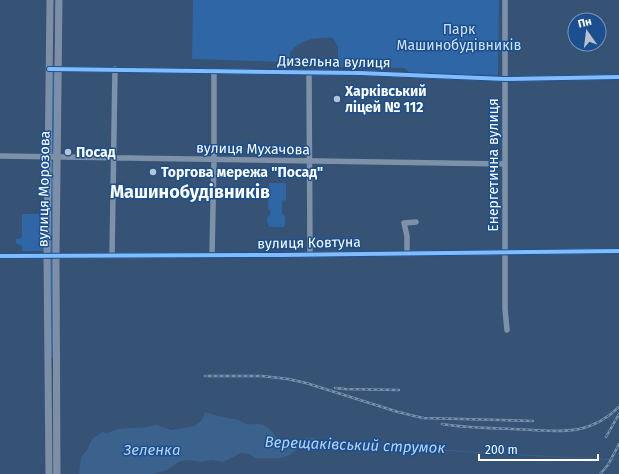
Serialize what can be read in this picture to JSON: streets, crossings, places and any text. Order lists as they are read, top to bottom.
{
  "streets": {
    "main road": ["вулиця Морозова"],
    "street": [
      "Дизельна вулиця",
      "вулиця Мухачова",
      "Енергетична вулиця",
      "вулиця Ковтуна"
    ]
  },
  "crossings": [
    ["Дизельна вулиця", "Енергетична вулиця"],
    ["Дизельна вулиця", "вулиця Морозова"],
    ["вулиця Мухачова", "Енергетична вулиця"],
    ["вулиця Мухачова", "вулиця Морозова"],
    ["Енергетична вулиця", "вулиця Ковтуна"],
    ["вулиця Морозова", "вулиця Ковтуна"]
  ],
  "districts": ["Машинобудівників"],
  "water": ["Верещаківський струмок", "Зеленка"],
  "parks": ["Парк Машинобудівників"],
  "places": ["Харківський ліцей № 112", "Посад", "Торгова мережа \"Посад\""],
  "scale_bar": "200 m",
  "north": "top"
}
